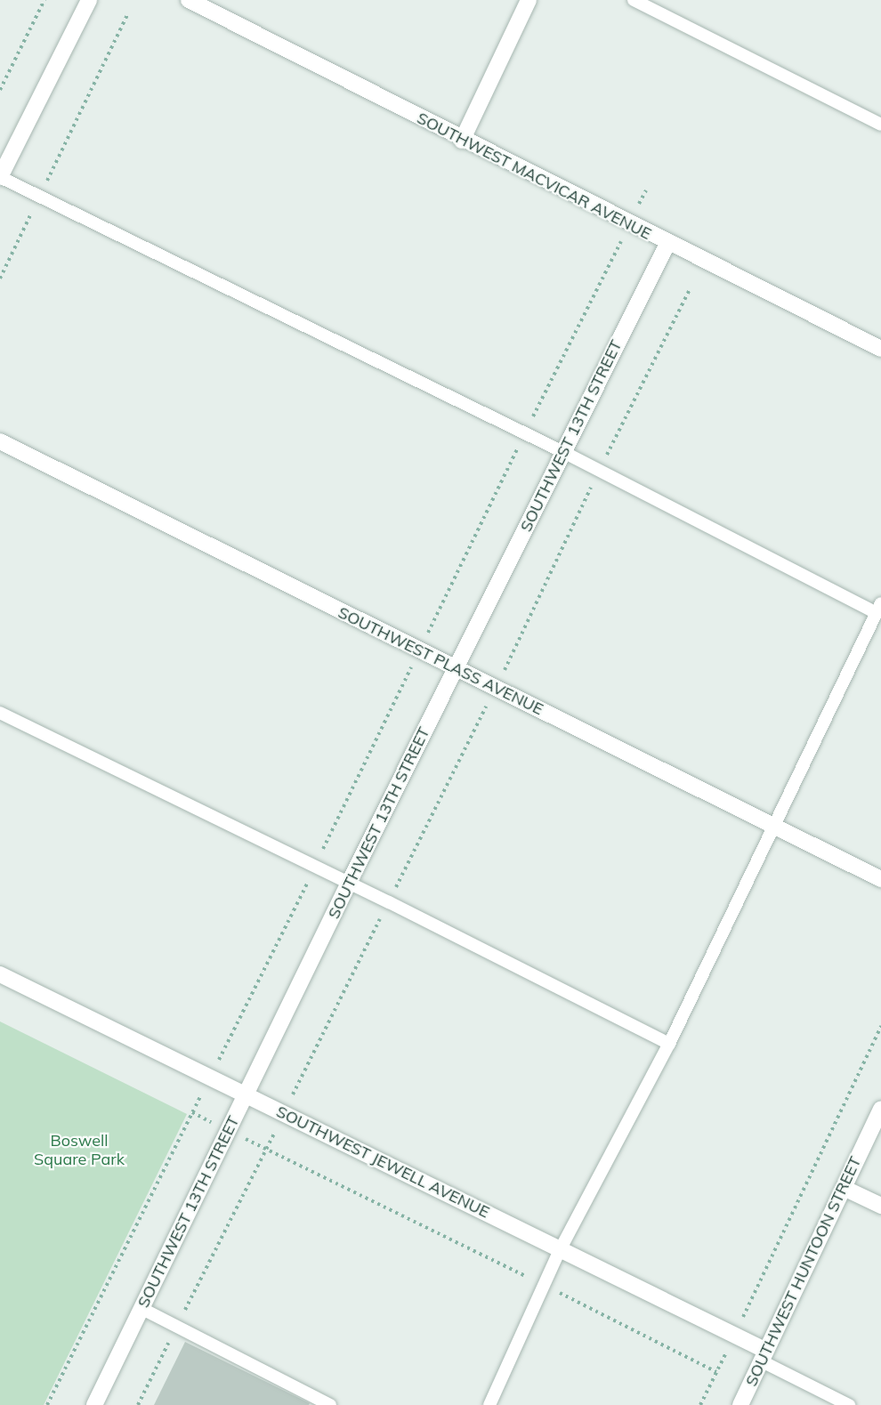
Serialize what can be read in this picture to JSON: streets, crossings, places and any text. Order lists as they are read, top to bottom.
{
  "streets": {
    "street": [
      "SOUTHWEST MACVICAR AVENUE",
      "SOUTHWEST 13TH STREET",
      "SOUTHWEST PLASS AVENUE",
      "SOUTHWEST JEWELL AVENUE",
      "SOUTHWEST HUNTOON STREET"
    ]
  },
  "crossings": [
    ["SOUTHWEST MACVICAR AVENUE", "SOUTHWEST 13TH STREET"],
    ["SOUTHWEST 13TH STREET", "SOUTHWEST PLASS AVENUE"],
    ["SOUTHWEST 13TH STREET", "SOUTHWEST JEWELL AVENUE"],
    ["SOUTHWEST JEWELL AVENUE", "SOUTHWEST HUNTOON STREET"]
  ],
  "parks": ["Boswell Square Park"]
}
